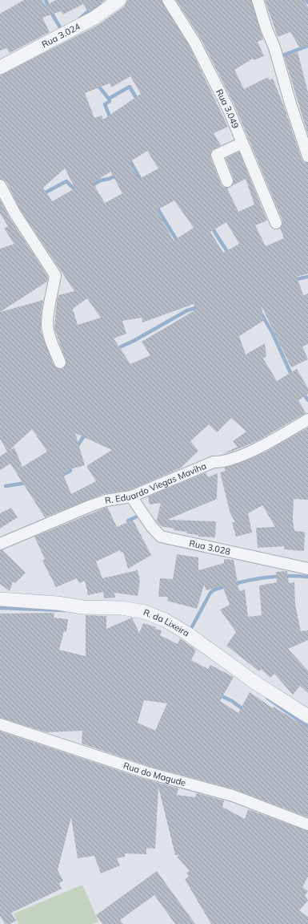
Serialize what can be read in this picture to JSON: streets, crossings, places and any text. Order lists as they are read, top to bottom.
{
  "streets": {
    "street": [
      "Rua 3.024",
      "Rua 3.049",
      "R. Eduardo Viegas Maviha",
      "Rua 3.028",
      "R. da Lixeira",
      "Rua do Magude"
    ]
  },
  "crossings": [
    ["R. Eduardo Viegas Maviha", "Rua 3.028"]
  ]
}
